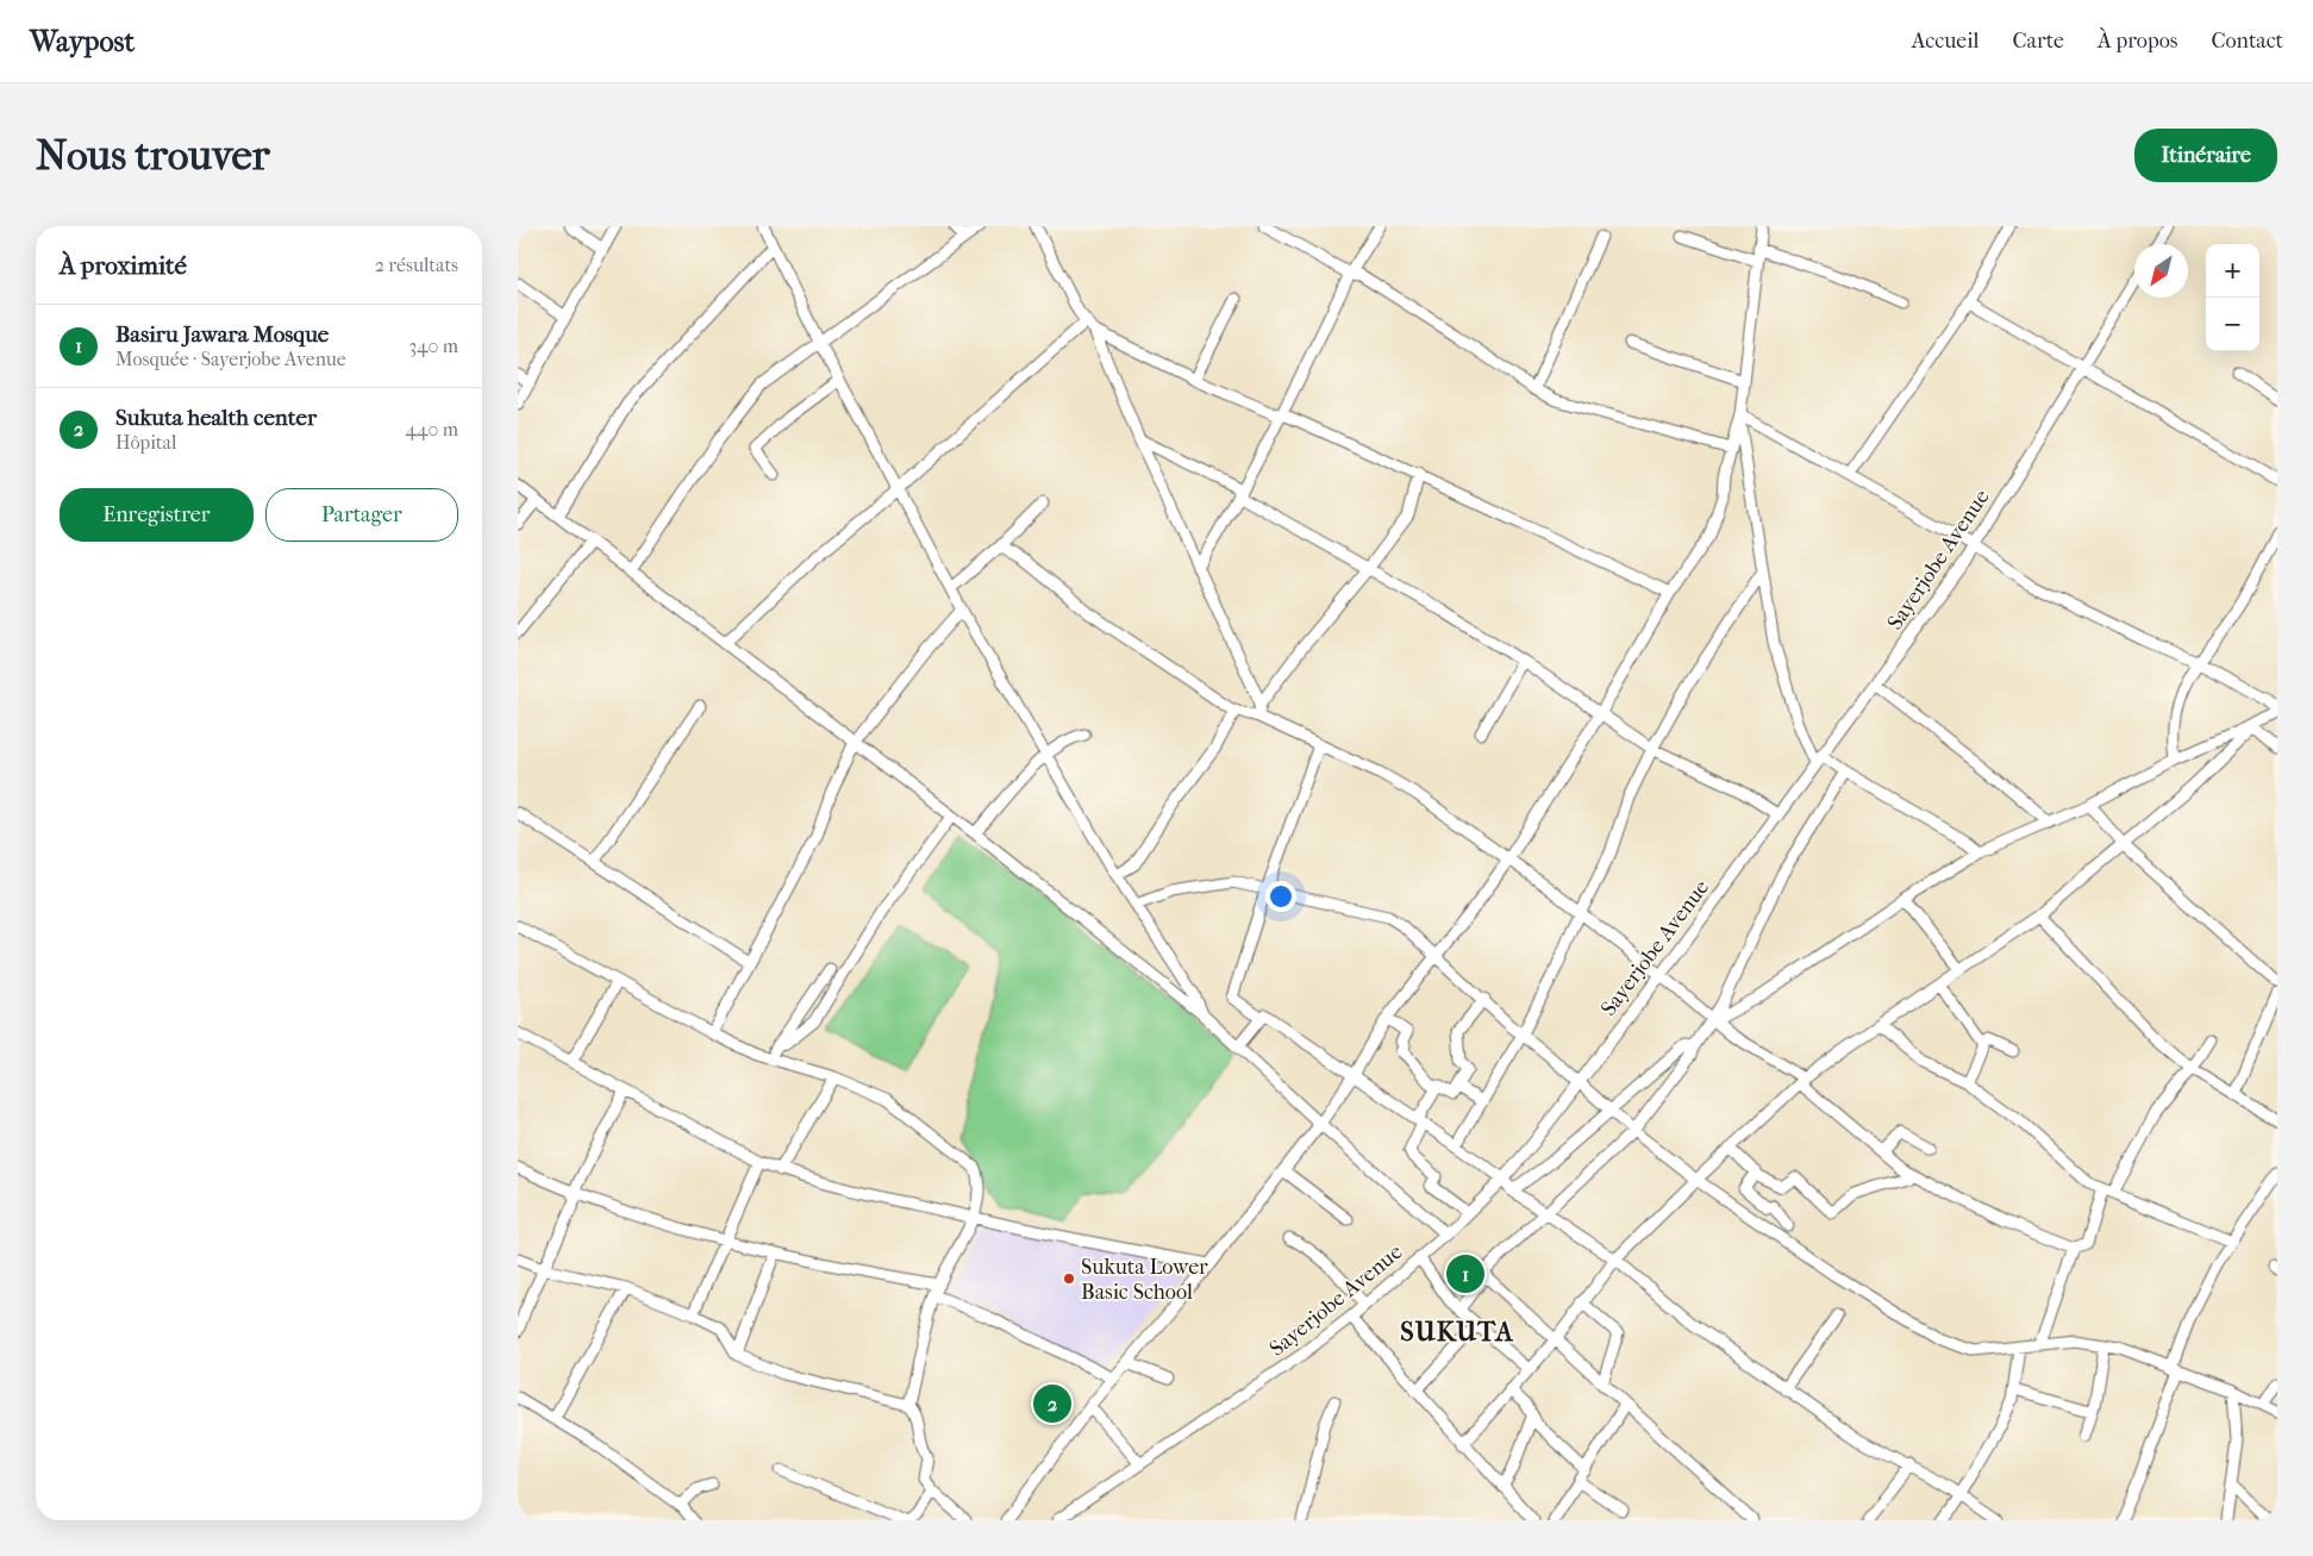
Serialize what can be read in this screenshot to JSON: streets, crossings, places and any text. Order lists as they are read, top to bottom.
{
  "streets": {
    "street": ["Sayerjobe Avenue"]
  },
  "districts": ["SUKUTA"],
  "places": ["Sukuta Lower Basic School"],
  "north": "bottom left",
  "page": {
    "header": "Waypost",
    "nav": [
      "Accueil",
      "Carte",
      "À propos",
      "Contact"
    ],
    "buttons": [
      "Itinéraire",
      ["Enregistrer", "Partager"]
    ],
    "title": "Nous trouver",
    "heading": ["À proximité", "2 résultats"],
    "map_buttons": ["+", "−"],
    "list": [
      {
        "mark": "1",
        "name": "Basiru Jawara Mosque",
        "note": "Mosquée · Sayerjobe Avenue",
        "value": "340 m"
      },
      {
        "mark": "2",
        "name": "Sukuta health center",
        "note": "Hôpital",
        "value": "440 m"
      }
    ],
    "pins": ["1", "2"]
  }
}
